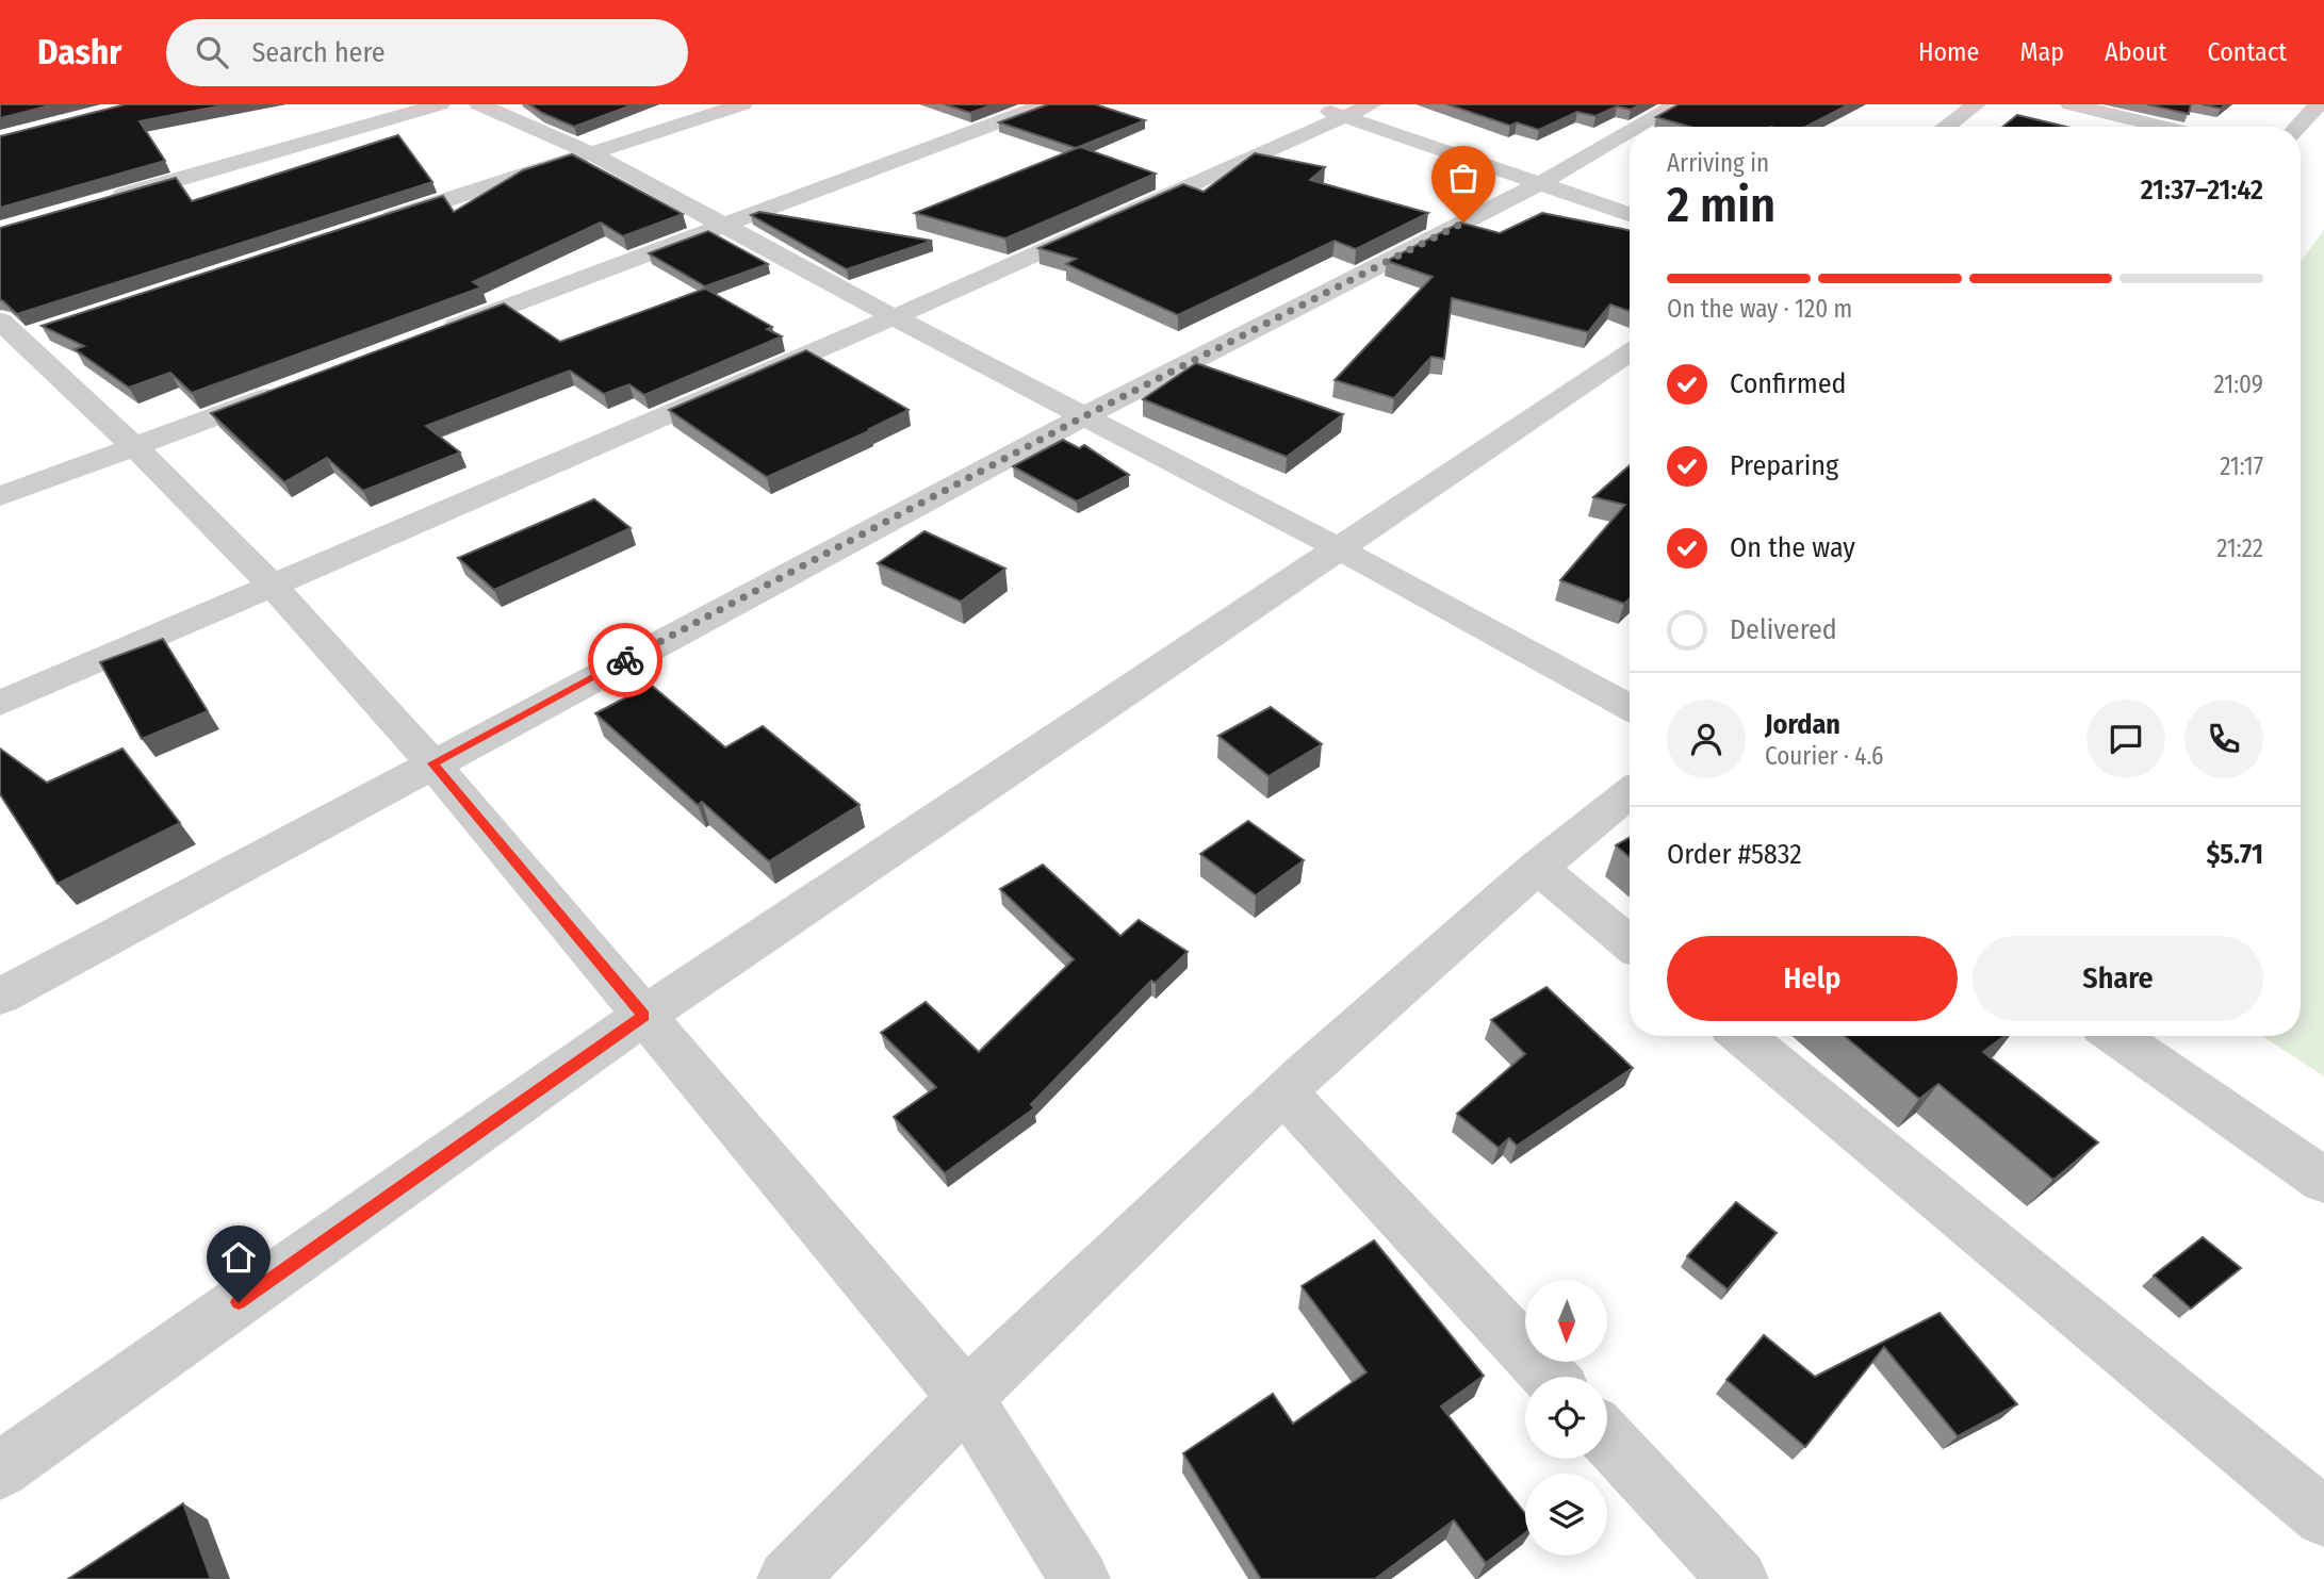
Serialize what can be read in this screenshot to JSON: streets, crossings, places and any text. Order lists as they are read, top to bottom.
{
  "north": "bottom",
  "page": {
    "header": "Dashr",
    "search": "Search here",
    "nav": [
      "Home",
      "Map",
      "About",
      "Contact"
    ],
    "heading": ["2 min", "Arriving in", "21:37–21:42"],
    "panel": [
      "Jordan",
      "Courier · 4.6",
      "Order #5832",
      "$5.71"
    ],
    "bar": "On the way · 120 m",
    "list": [
      ["Confirmed", "21:09"],
      ["Preparing", "21:17"],
      ["On the way", "21:22"],
      "Delivered"
    ],
    "buttons": ["Help", "Share"]
  }
}
